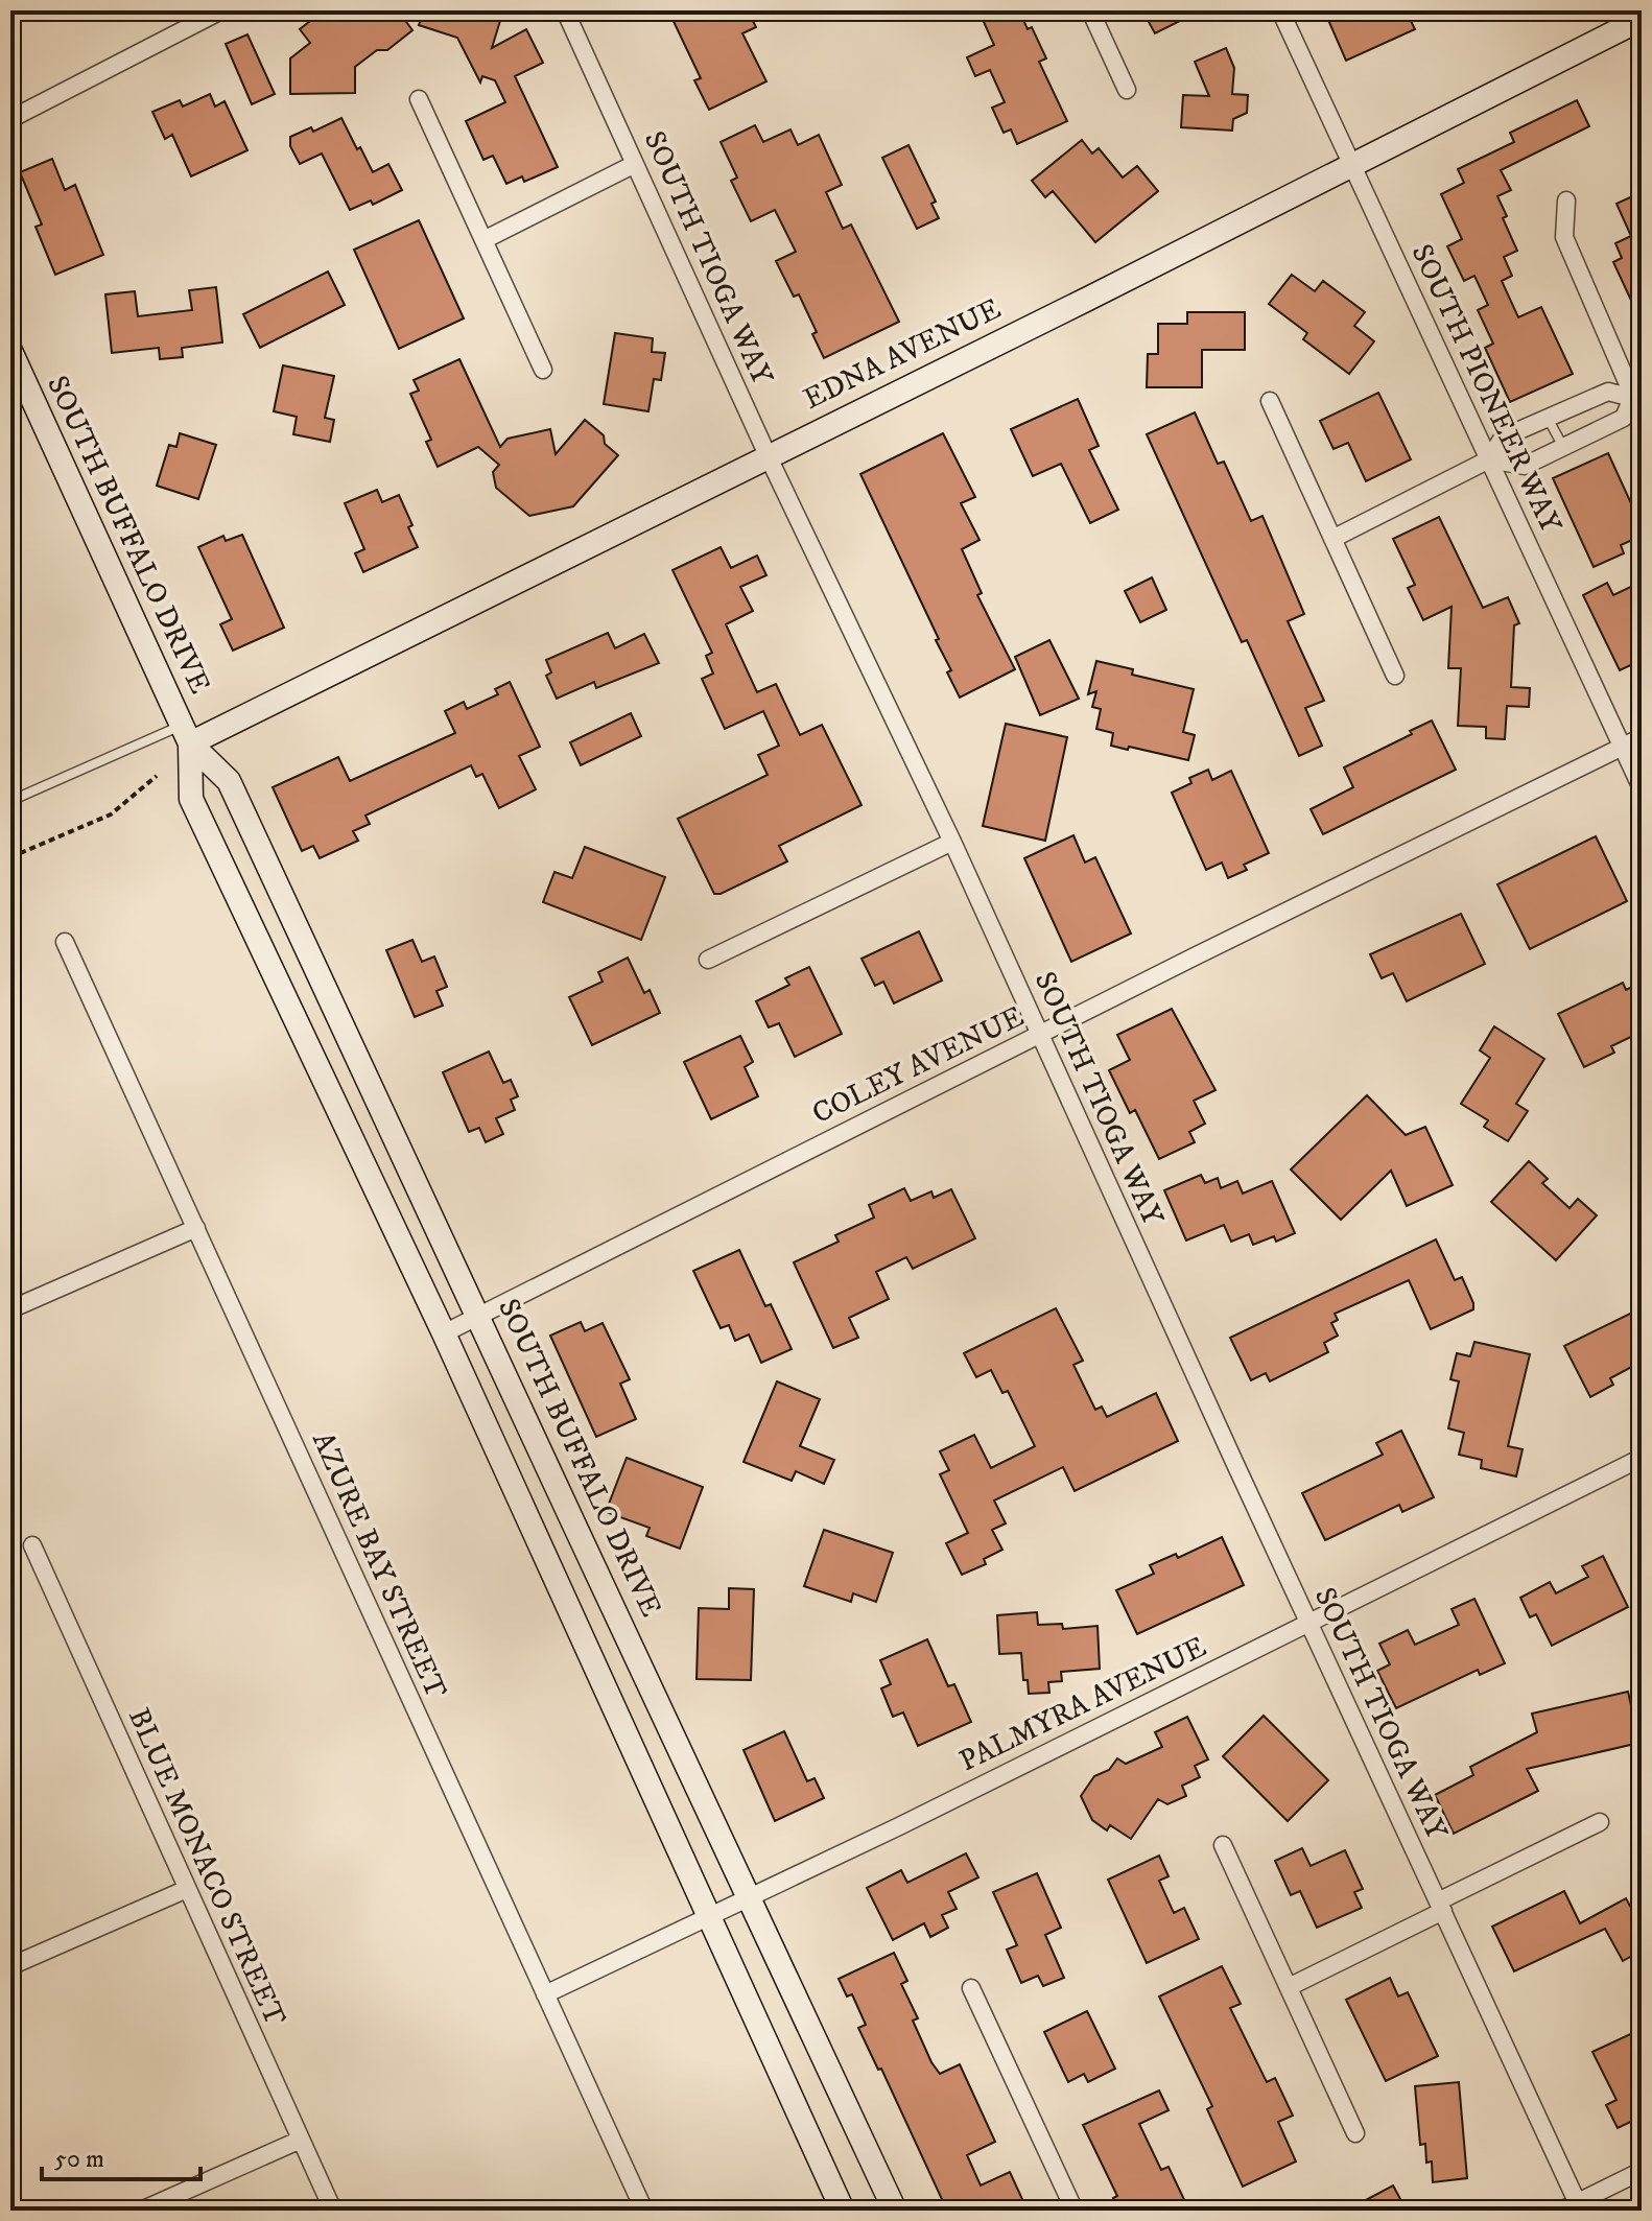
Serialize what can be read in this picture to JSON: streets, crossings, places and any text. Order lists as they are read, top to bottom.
{
  "streets": {
    "main road": ["EDNA AVENUE", "SOUTH BUFFALO DRIVE"],
    "street": [
      "SOUTH TIOGA WAY",
      "SOUTH PIONEER WAY",
      "COLEY AVENUE",
      "AZURE BAY STREET",
      "PALMYRA AVENUE",
      "BLUE MONACO STREET"
    ]
  },
  "crossings": [
    ["SOUTH TIOGA WAY", "EDNA AVENUE"],
    ["SOUTH TIOGA WAY", "COLEY AVENUE"],
    ["SOUTH TIOGA WAY", "PALMYRA AVENUE"],
    ["EDNA AVENUE", "SOUTH PIONEER WAY"],
    ["EDNA AVENUE", "SOUTH BUFFALO DRIVE"],
    ["SOUTH PIONEER WAY", "COLEY AVENUE"],
    ["SOUTH BUFFALO DRIVE", "COLEY AVENUE"],
    ["SOUTH BUFFALO DRIVE", "PALMYRA AVENUE"],
    ["AZURE BAY STREET", "PALMYRA AVENUE"]
  ],
  "scale_bar": "50 m"
}
